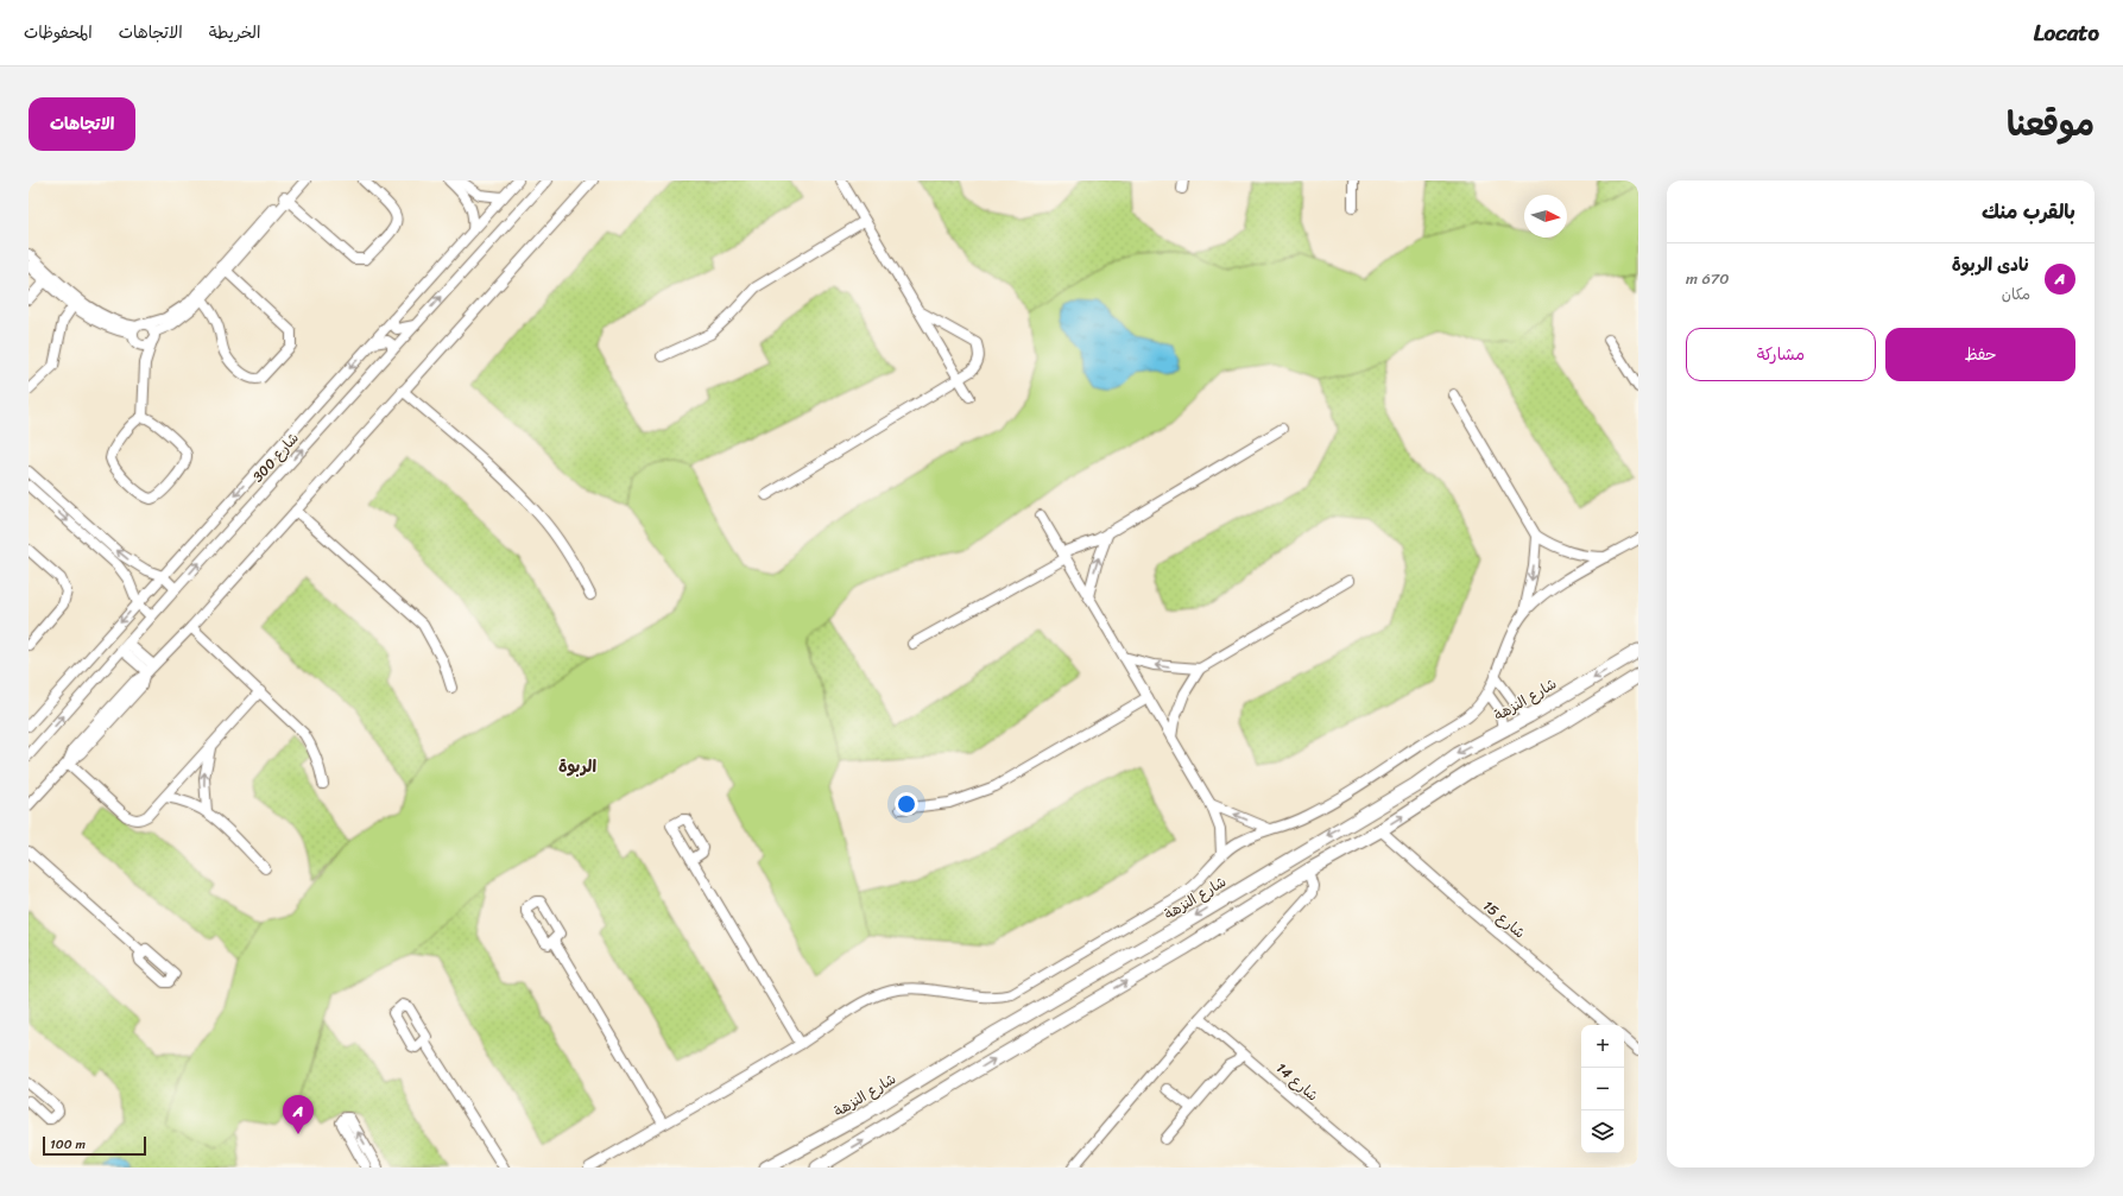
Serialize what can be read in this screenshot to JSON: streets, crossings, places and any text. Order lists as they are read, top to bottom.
{
  "streets": {
    "main road": ["شارع النزهة"],
    "street": ["شارع 300", "شارع 15", "شارع 14"]
  },
  "districts": ["الربوة"],
  "scale_bar": "100 m",
  "north": "right",
  "page": {
    "header": "Locato",
    "nav": ["الخريطة", "الاتجاهات", "المحفوظات"],
    "title": "موقعنا",
    "buttons": [
      "الاتجاهات",
      ["حفظ", "مشاركة"]
    ],
    "heading": "بالقرب منك",
    "list": [
      {
        "mark": "A",
        "name": "نادى الربوة",
        "note": "مكان",
        "value": "670 m"
      }
    ],
    "map_buttons": ["+", "−"],
    "pins": "A",
    "scale": "100 m"
  }
}
